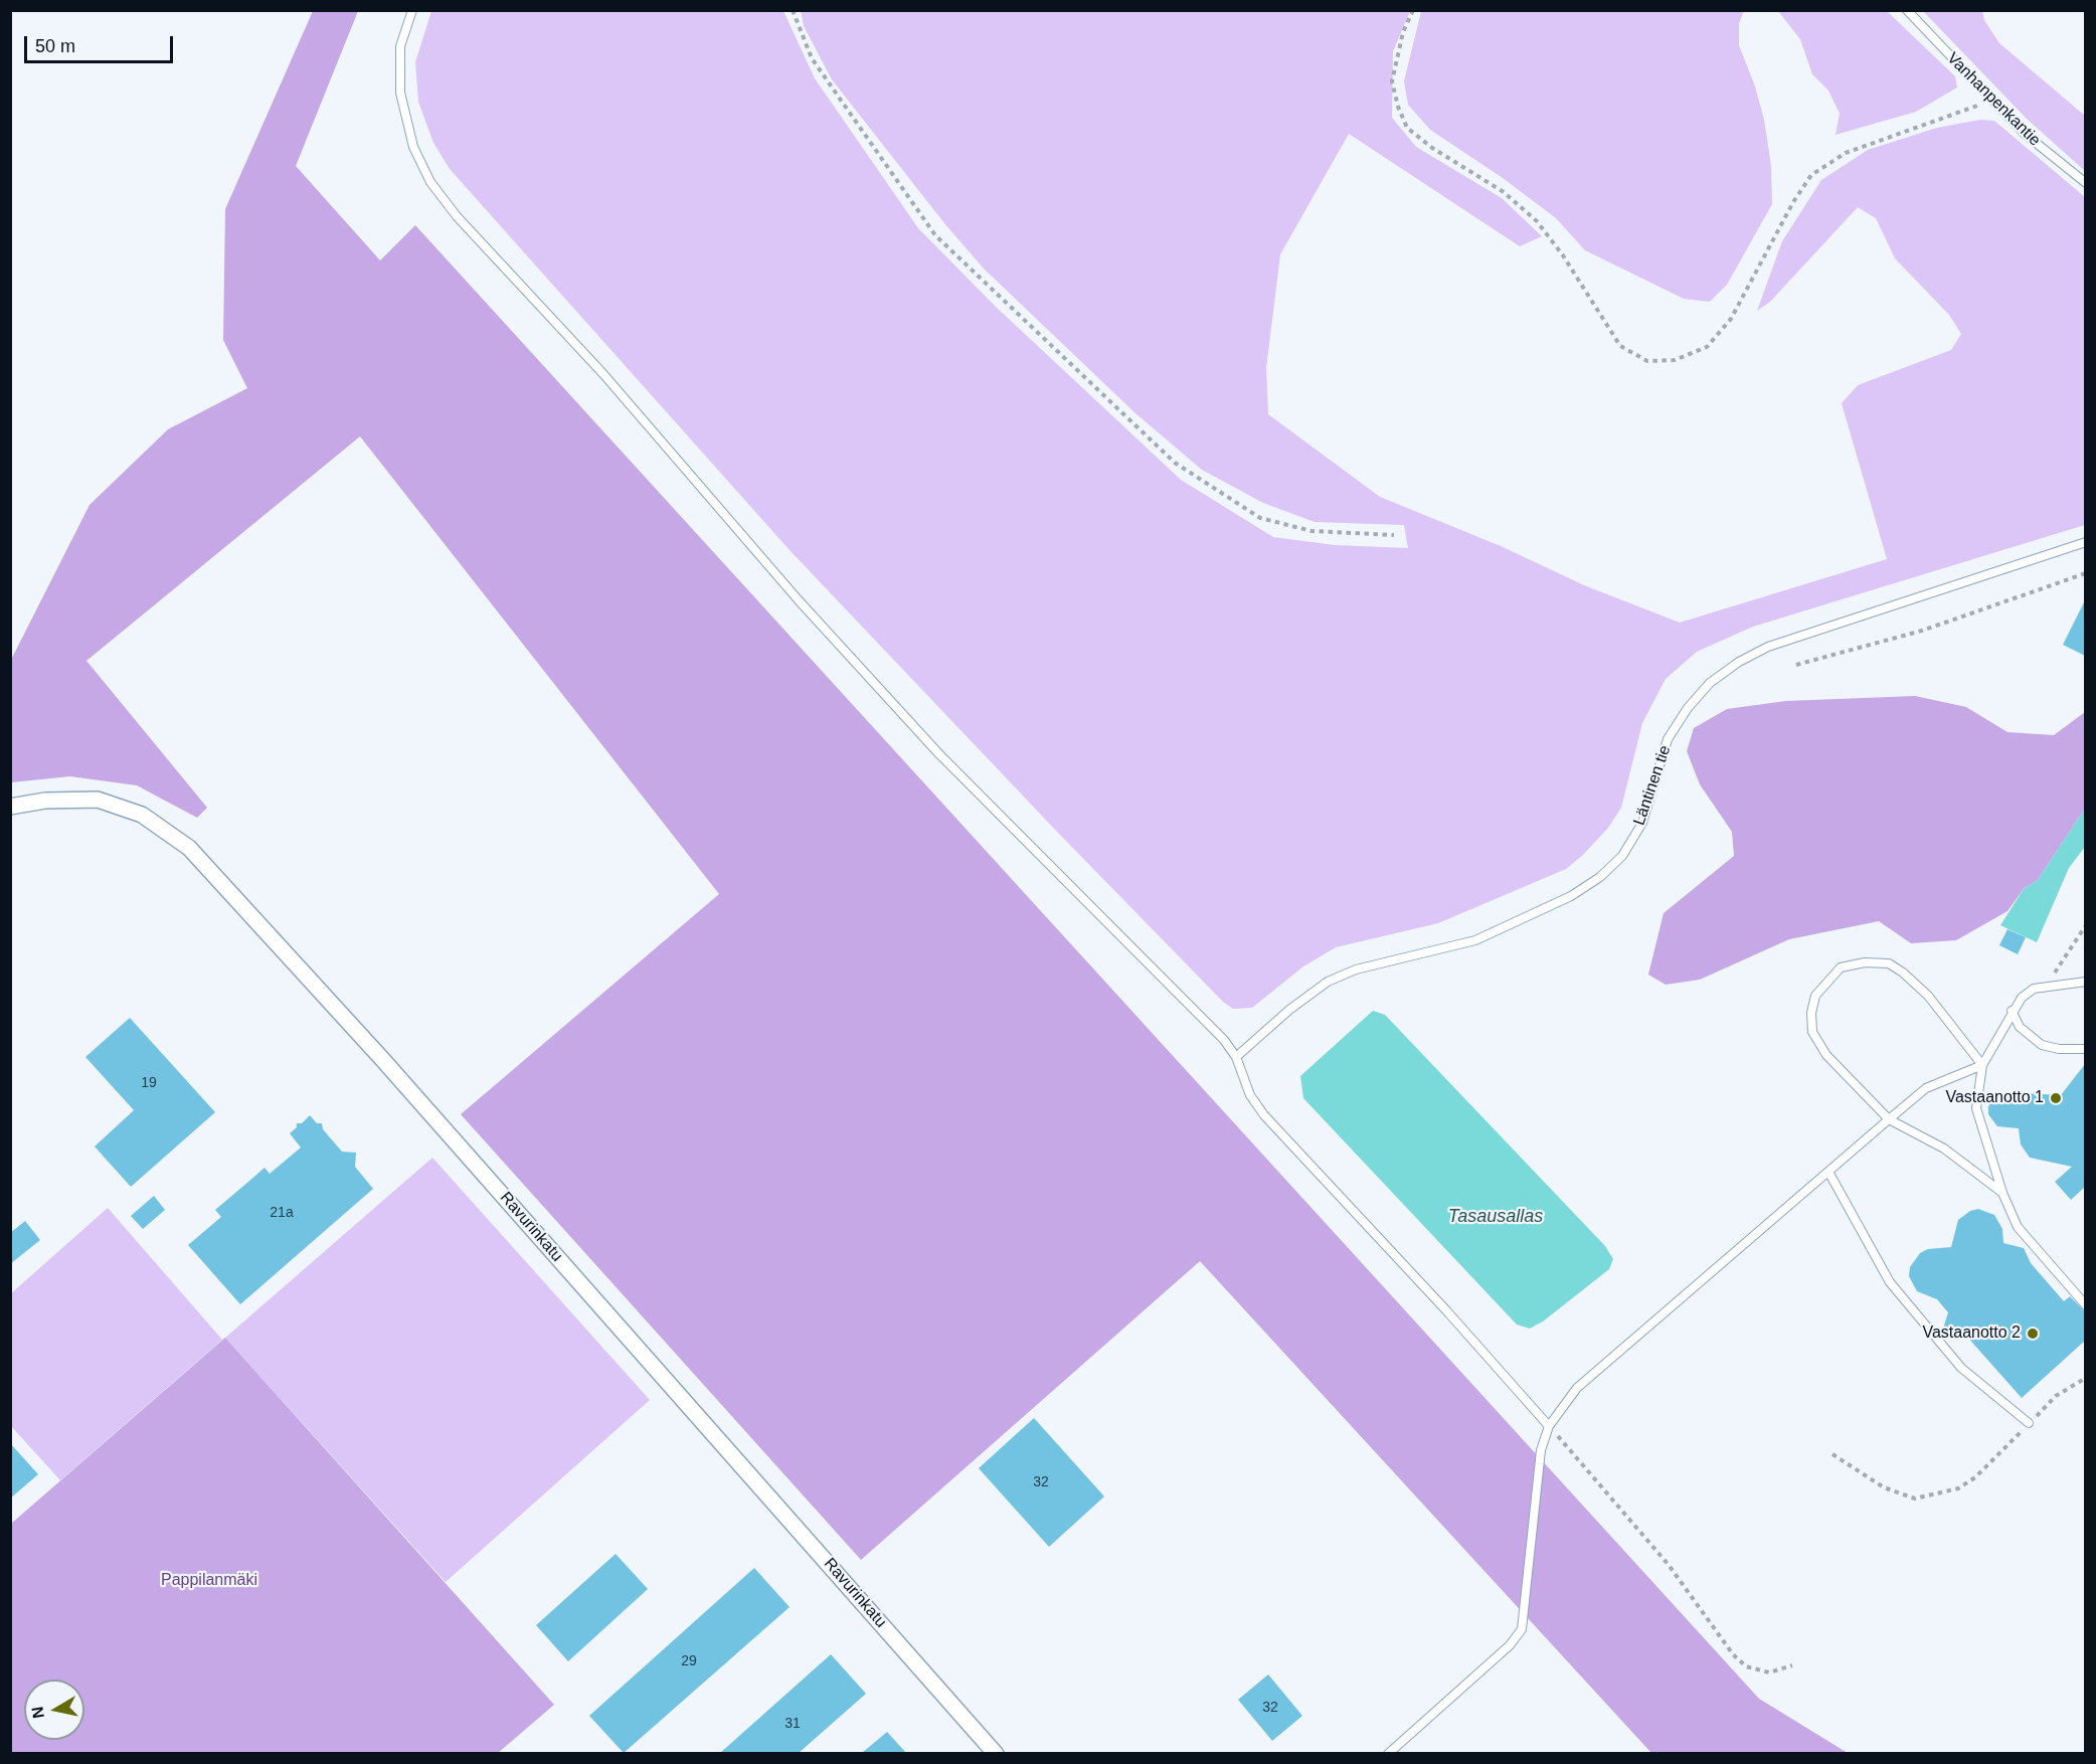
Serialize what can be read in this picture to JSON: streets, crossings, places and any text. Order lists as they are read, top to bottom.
{
  "streets": {
    "street": ["Ravurinkatu"],
    "lane": ["Vanhanpenkantie", "Läntinen tie"]
  },
  "water": ["Tasausallas"],
  "parks": ["Pappilanmäki"],
  "places": ["Vastaanotto 1", "Vastaanotto 2"],
  "house_numbers": [
    "19",
    "21a",
    "32",
    "29",
    "32",
    "31"
  ],
  "scale_bar": "50 m",
  "north": "left"
}
